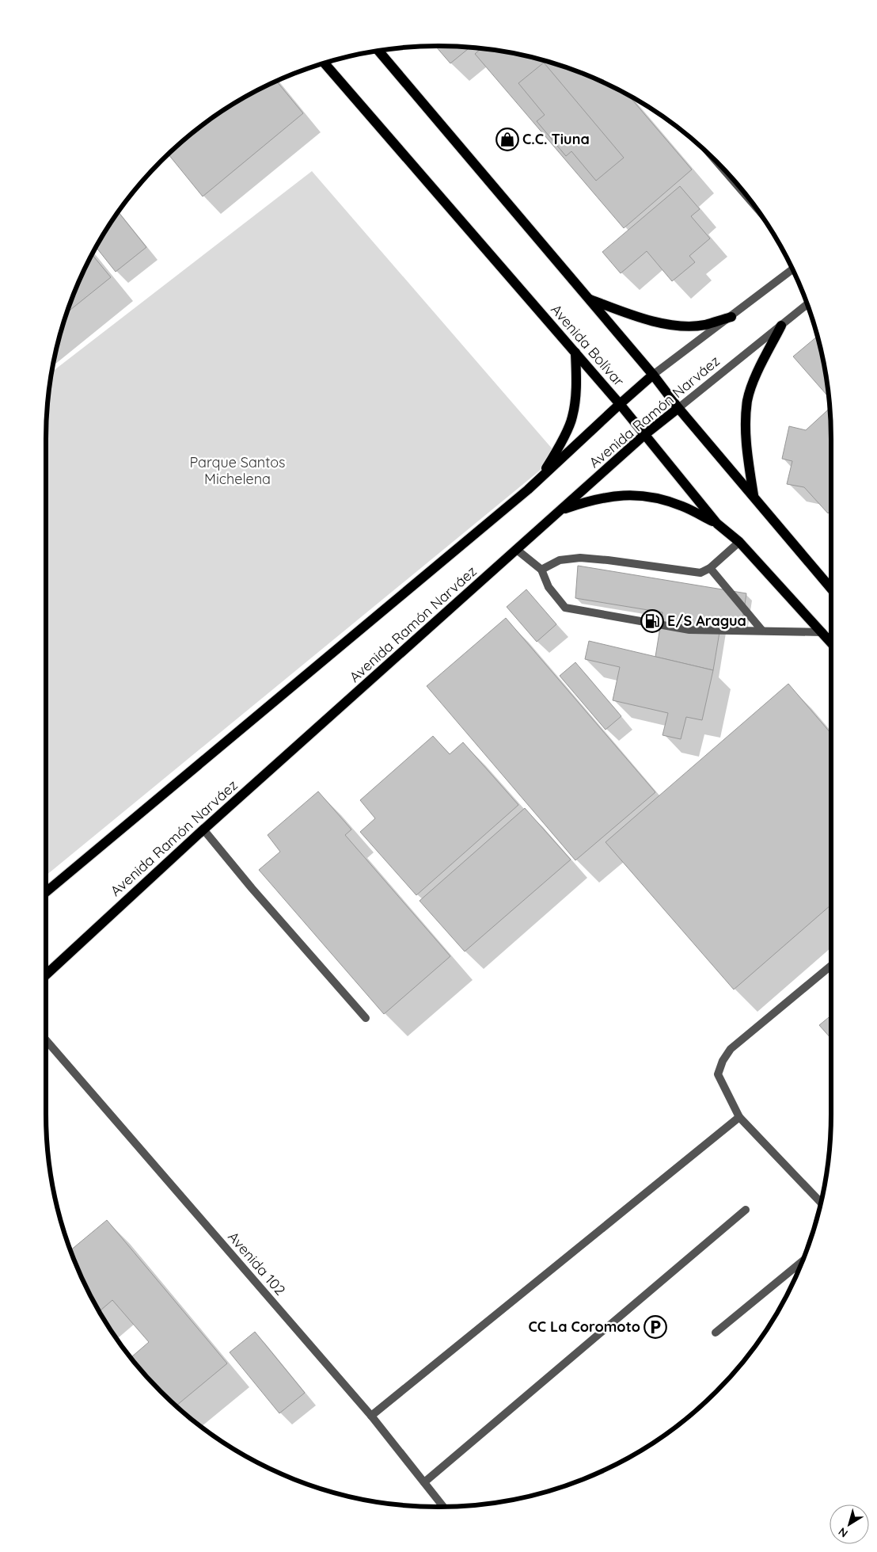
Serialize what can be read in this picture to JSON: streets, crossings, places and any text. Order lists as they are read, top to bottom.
{
  "streets": {
    "main road": ["Avenida Bolívar", "Avenida Ramón Narváez"],
    "street": ["Avenida 102"]
  },
  "crossings": [
    ["Avenida Bolívar", "Avenida Ramón Narváez"]
  ],
  "parks": ["Parque Santos Michelena"],
  "places": {
    "shop": ["C.C. Tiuna"],
    "fuel station": ["E/S Aragua"],
    "parking": ["CC La Coromoto"]
  },
  "north": "bottom left"
}
